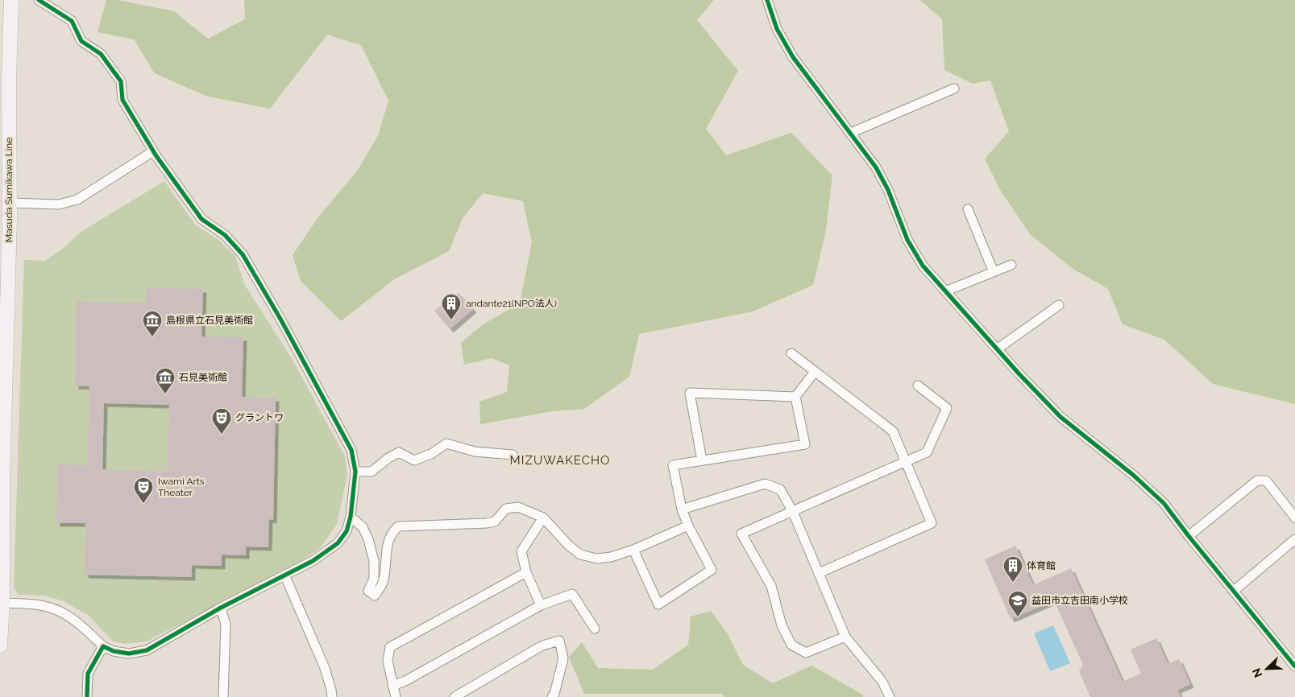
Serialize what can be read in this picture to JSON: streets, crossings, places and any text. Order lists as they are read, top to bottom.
{
  "streets": {
    "main road": ["Masuda Sumikawa Line"]
  },
  "districts": ["MIZUWAKECHO"],
  "places": {
    "building": ["andante21(NPO法人)", "体育館"],
    "museum": ["島根県立石見美術館", "石見美術館"],
    "theatre": ["グラントワ", "Iwami Arts Theater"],
    "school or university": ["益田市立吉田南小学校"]
  },
  "north": "bottom left"
}
